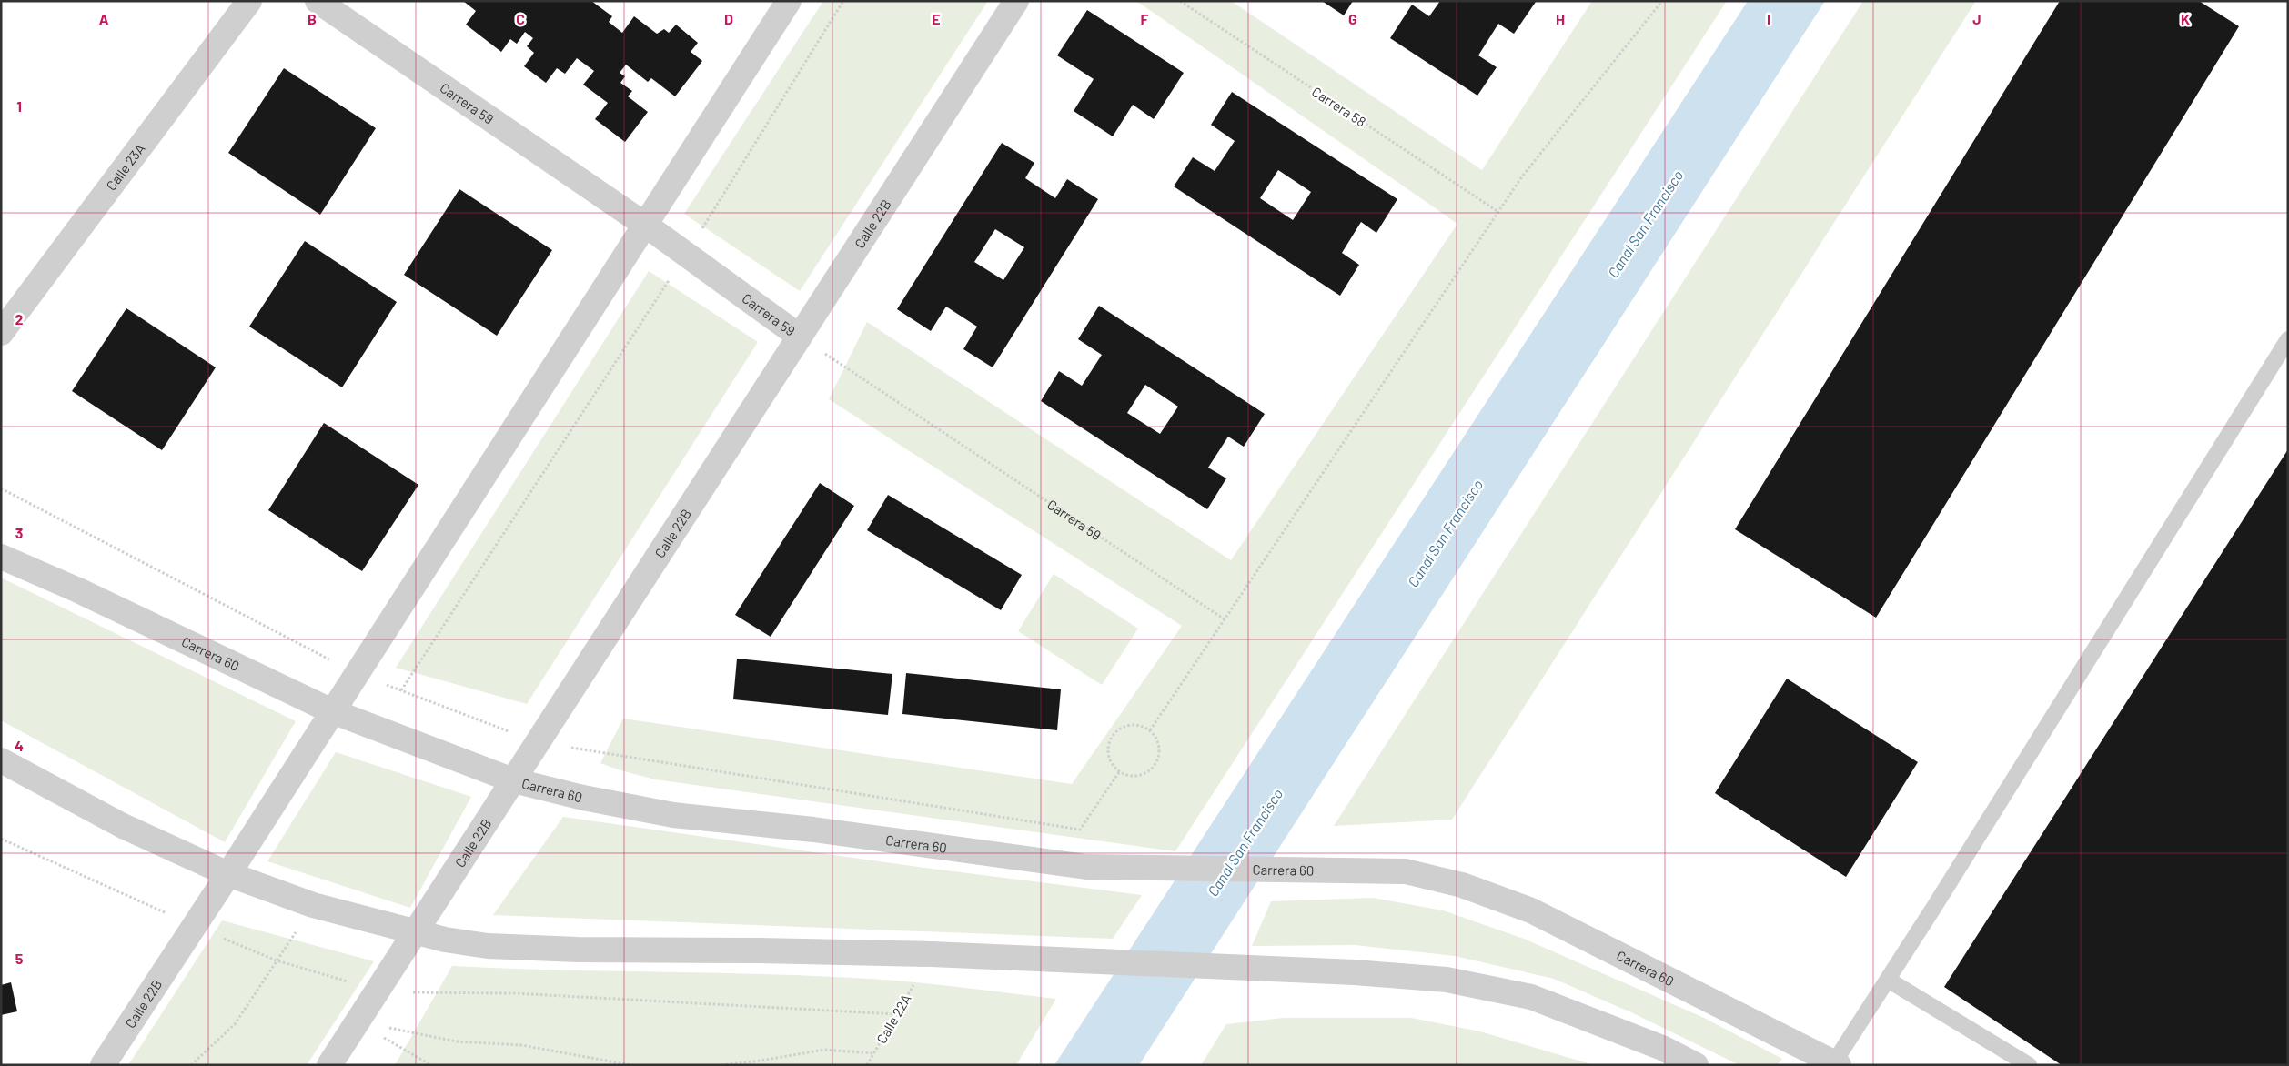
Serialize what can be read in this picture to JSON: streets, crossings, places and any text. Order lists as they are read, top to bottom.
{
  "streets": {
    "street": [
      "Carrera 59",
      "Calle 23A",
      "Calle 22B",
      "Carrera 60"
    ],
    "path": ["Carrera 58", "Calle 22A"]
  },
  "crossings": [
    ["Carrera 59", "Calle 22B"],
    ["Calle 22B", "Carrera 60"]
  ],
  "water": ["Canal San Francisco"],
  "grid": {
    "columns": [
      "A",
      "B",
      "C",
      "D",
      "E",
      "F",
      "G",
      "H",
      "I",
      "J",
      "K"
    ],
    "rows": [
      "1",
      "2",
      "3",
      "4",
      "5"
    ]
  }
}
